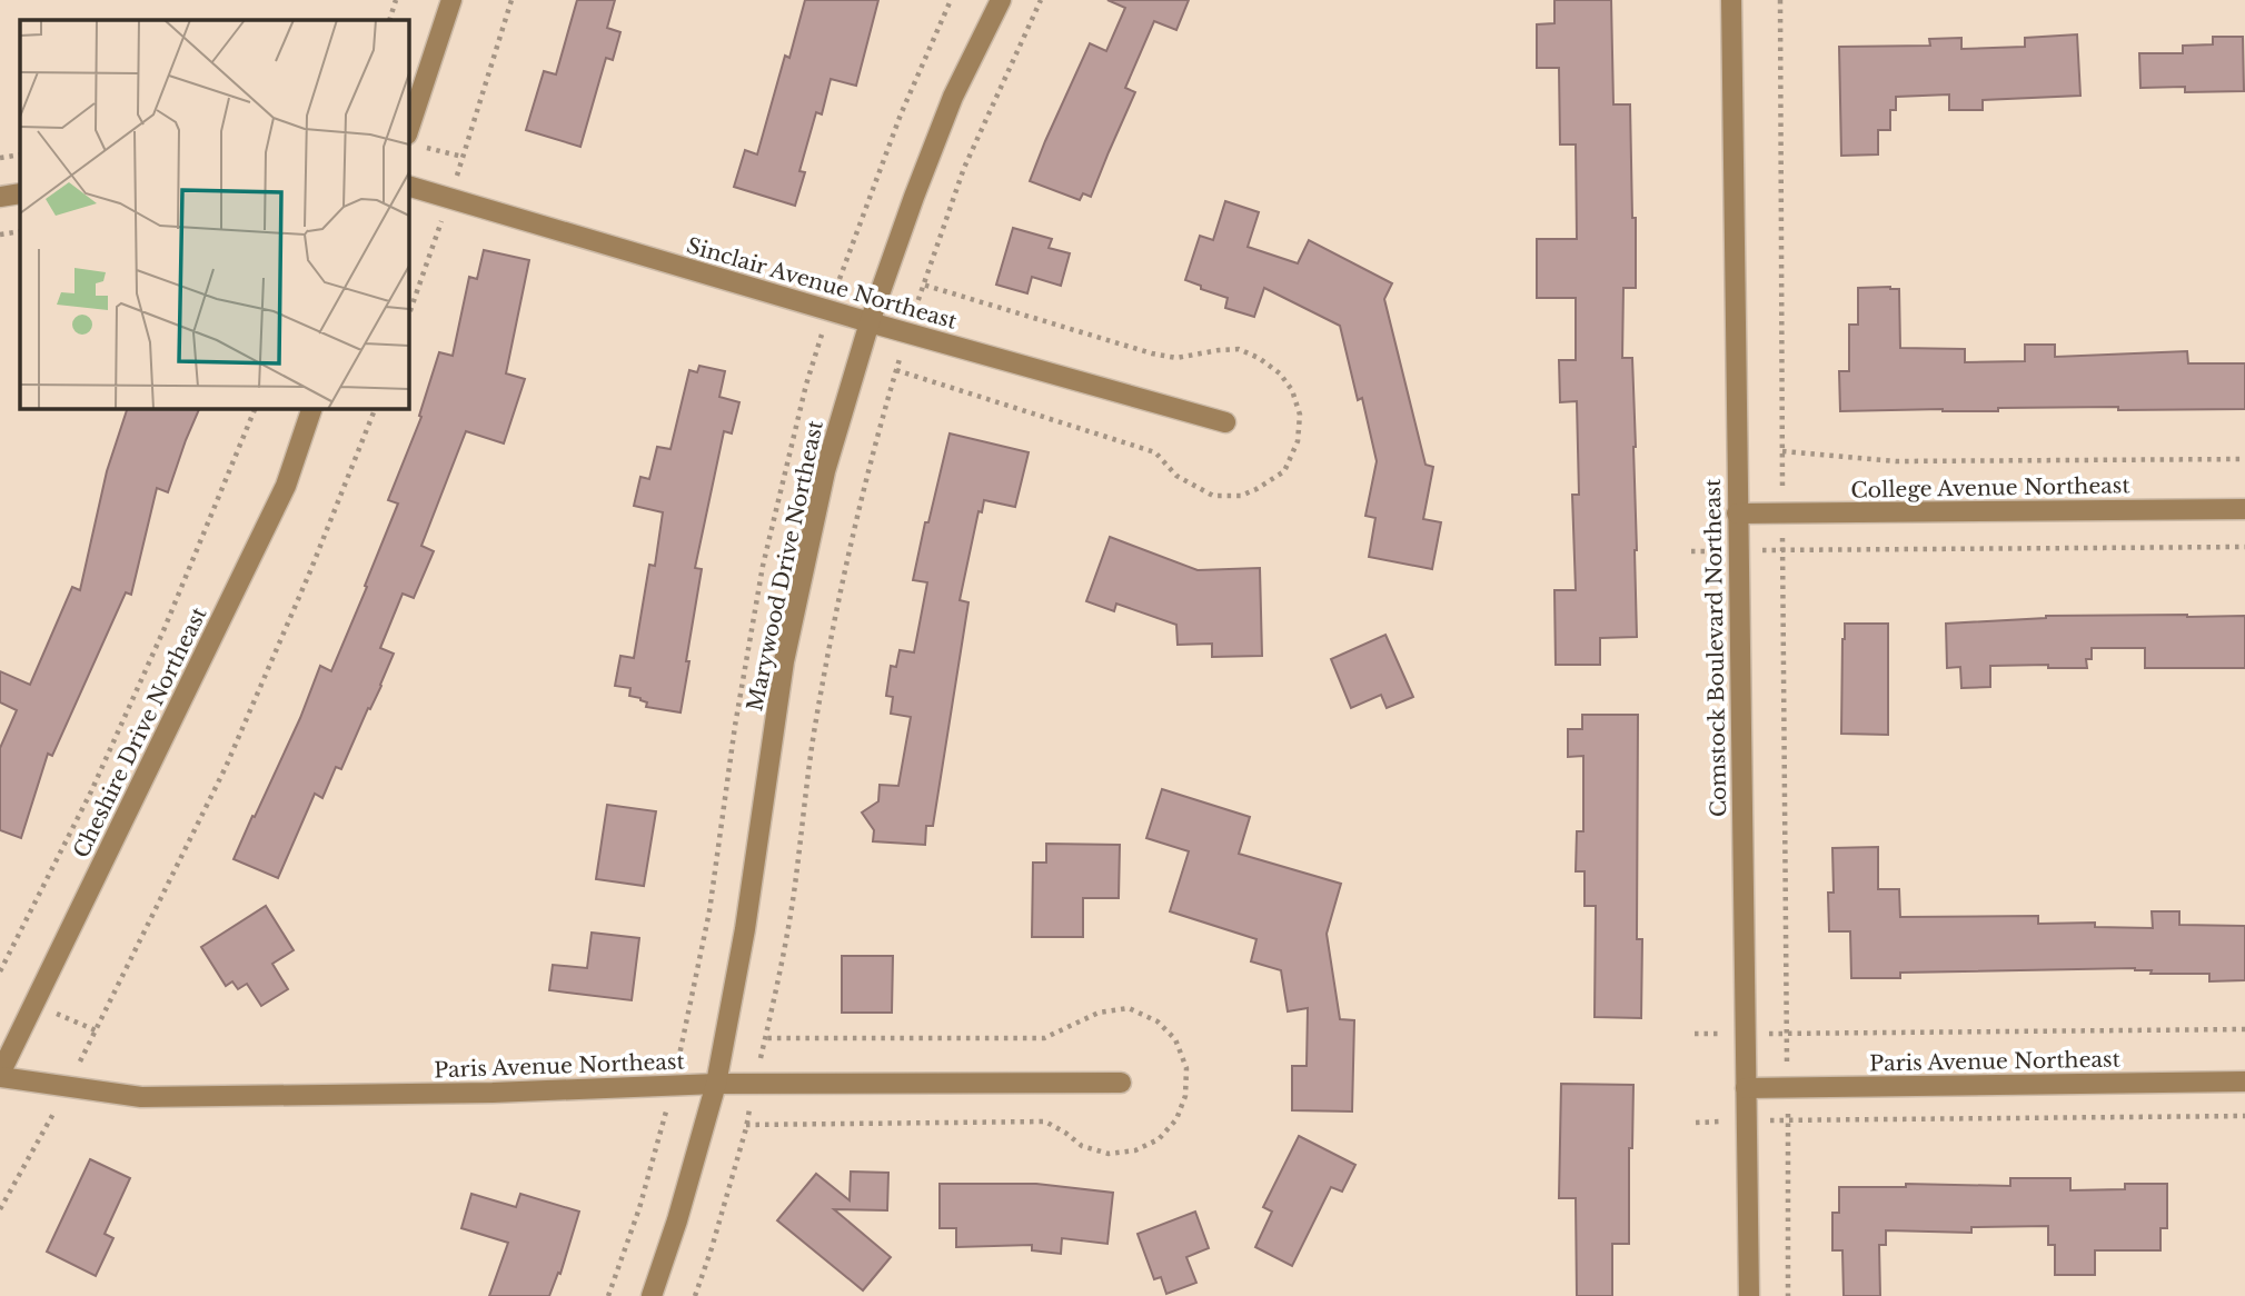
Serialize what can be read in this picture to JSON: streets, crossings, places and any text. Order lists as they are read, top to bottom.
{
  "streets": {
    "street": [
      "Sinclair Avenue Northeast",
      "College Avenue Northeast",
      "Marywood Drive Northeast",
      "Comstock Boulevard Northeast",
      "Cheshire Drive Northeast",
      "Paris Avenue Northeast"
    ]
  },
  "crossings": [
    ["Sinclair Avenue Northeast", "Marywood Drive Northeast"],
    ["College Avenue Northeast", "Comstock Boulevard Northeast"],
    ["Marywood Drive Northeast", "Paris Avenue Northeast"],
    ["Comstock Boulevard Northeast", "Paris Avenue Northeast"],
    ["Cheshire Drive Northeast", "Paris Avenue Northeast"]
  ]
}
